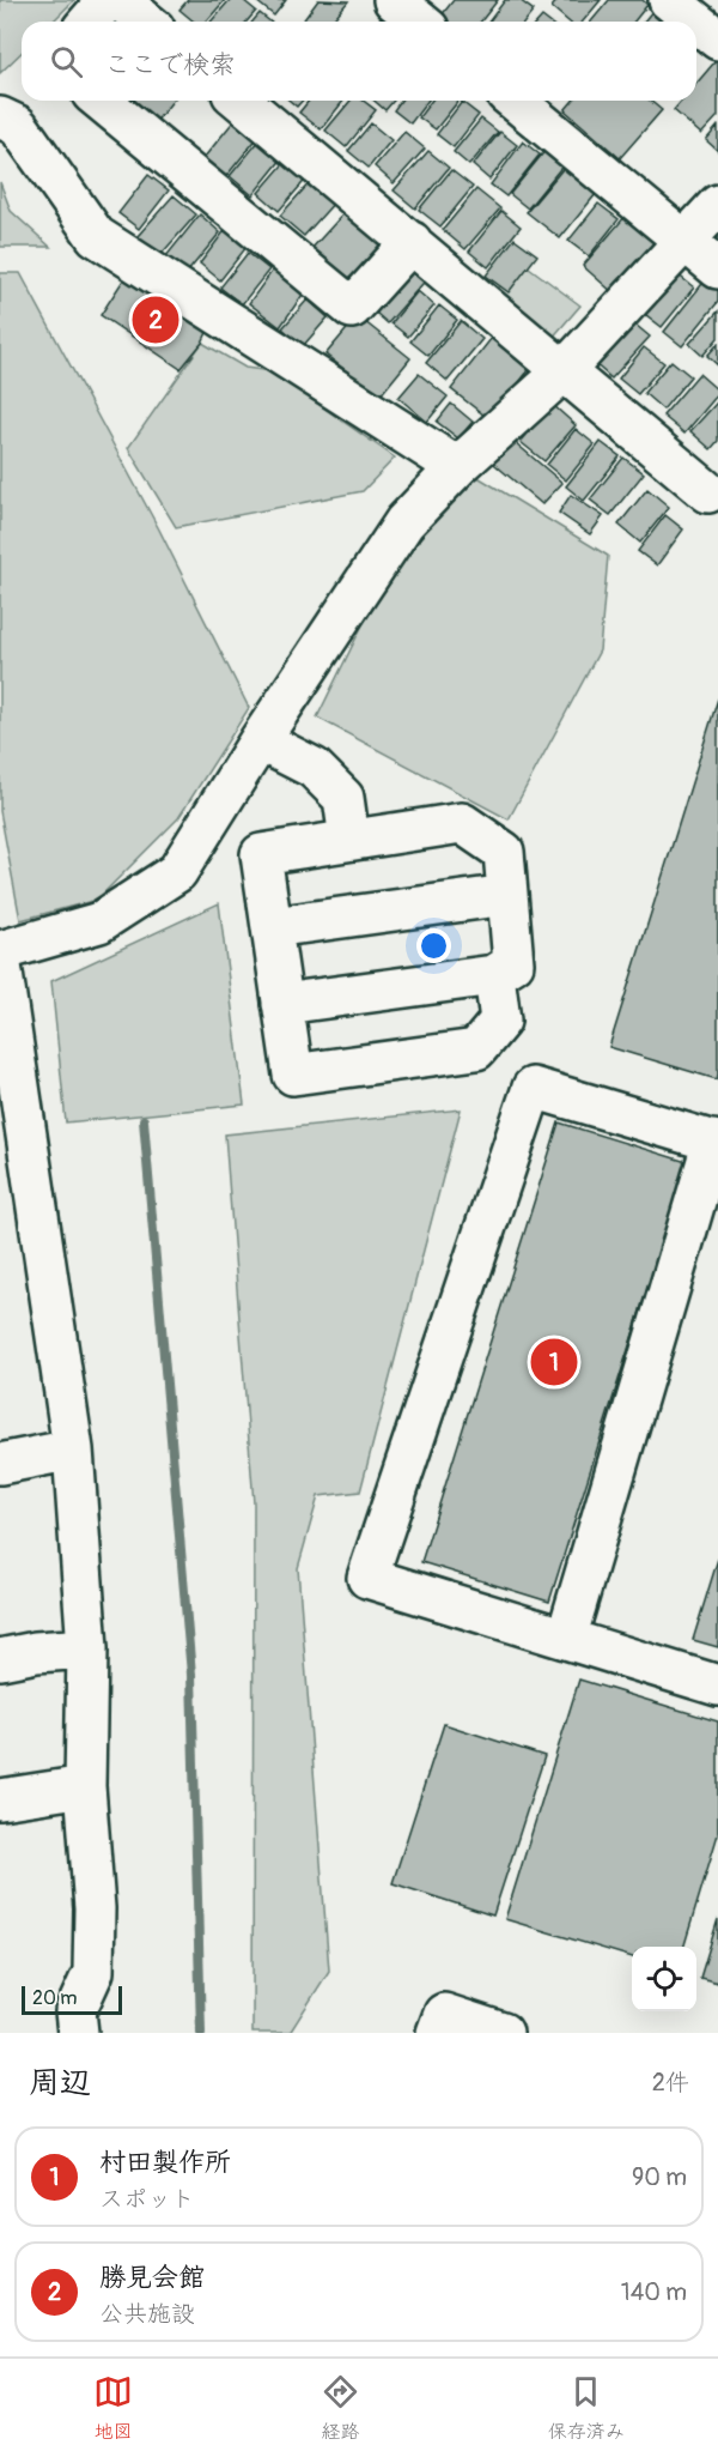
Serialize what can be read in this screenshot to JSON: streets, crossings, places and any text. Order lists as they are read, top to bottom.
{
  "scale_bar": "20 m",
  "page": {
    "search": "ここで検索",
    "pins": ["2", "1"],
    "scale": "20 m",
    "heading": ["周辺", "2件"],
    "list": [
      {
        "mark": "1",
        "name": "村田製作所",
        "note": "スポット",
        "value": "90 m"
      },
      {
        "mark": "2",
        "name": "勝見会館",
        "note": "公共施設",
        "value": "140 m"
      }
    ],
    "nav": ["地図", "経路", "保存済み"]
  }
}
